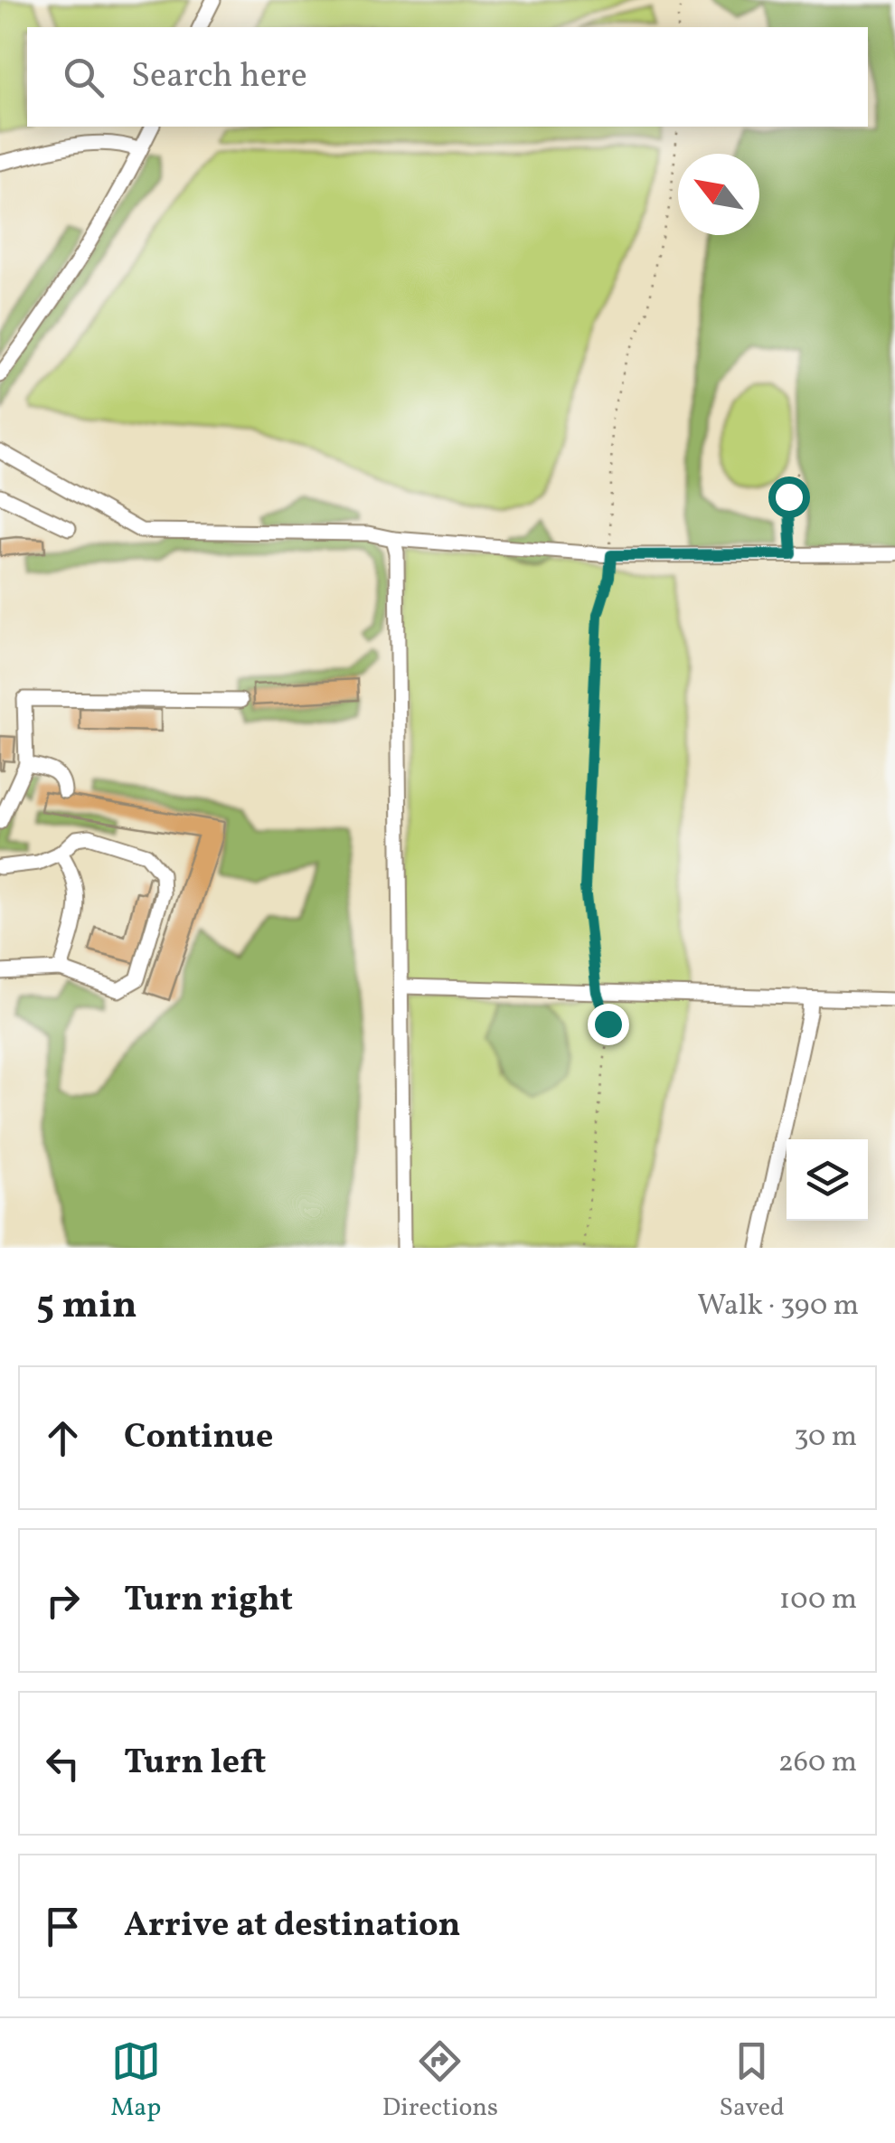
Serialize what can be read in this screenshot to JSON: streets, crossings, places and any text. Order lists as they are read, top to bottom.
{
  "north": "top left",
  "page": {
    "search": "Search here",
    "heading": ["5 min", "Walk · 390 m"],
    "list": [
      ["Continue", "30 m"],
      ["Turn right", "100 m"],
      ["Turn left", "260 m"],
      "Arrive at destination"
    ],
    "nav": ["Map", "Directions", "Saved"]
  }
}
